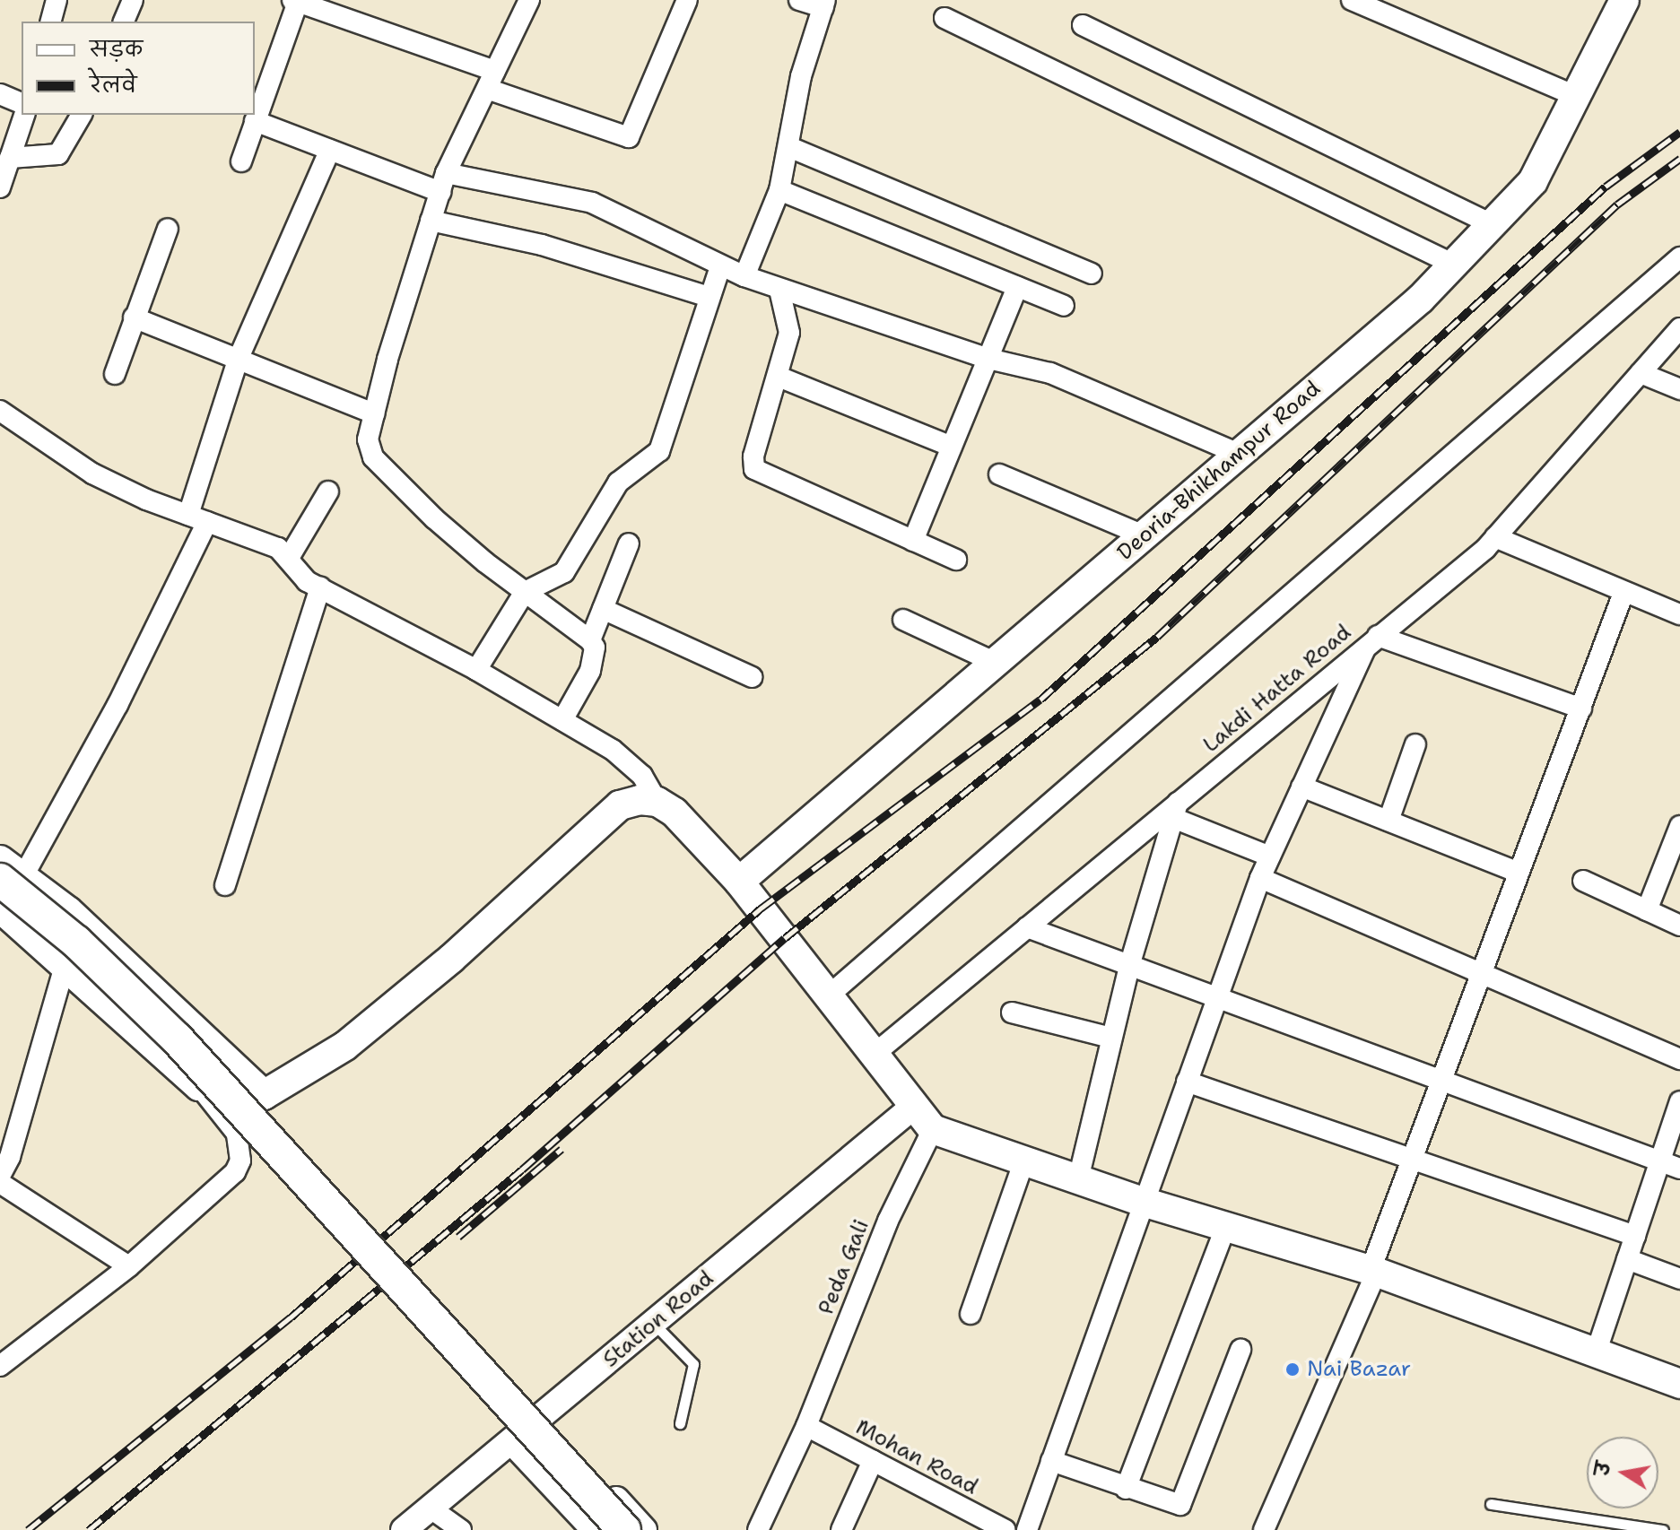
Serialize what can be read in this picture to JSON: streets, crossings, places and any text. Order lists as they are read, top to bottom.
{
  "streets": {
    "main road": ["Deoria-Bhikhampur Road"],
    "street": [
      "Lakdi Hatta Road",
      "Peda Gali",
      "Station Road",
      "Mohan Road"
    ]
  },
  "crossings": [
    ["Peda Gali", "Mohan Road"]
  ],
  "places": ["Nai Bazar"],
  "legend": ["सड़क", "रेलवे"],
  "north": "left"
}
